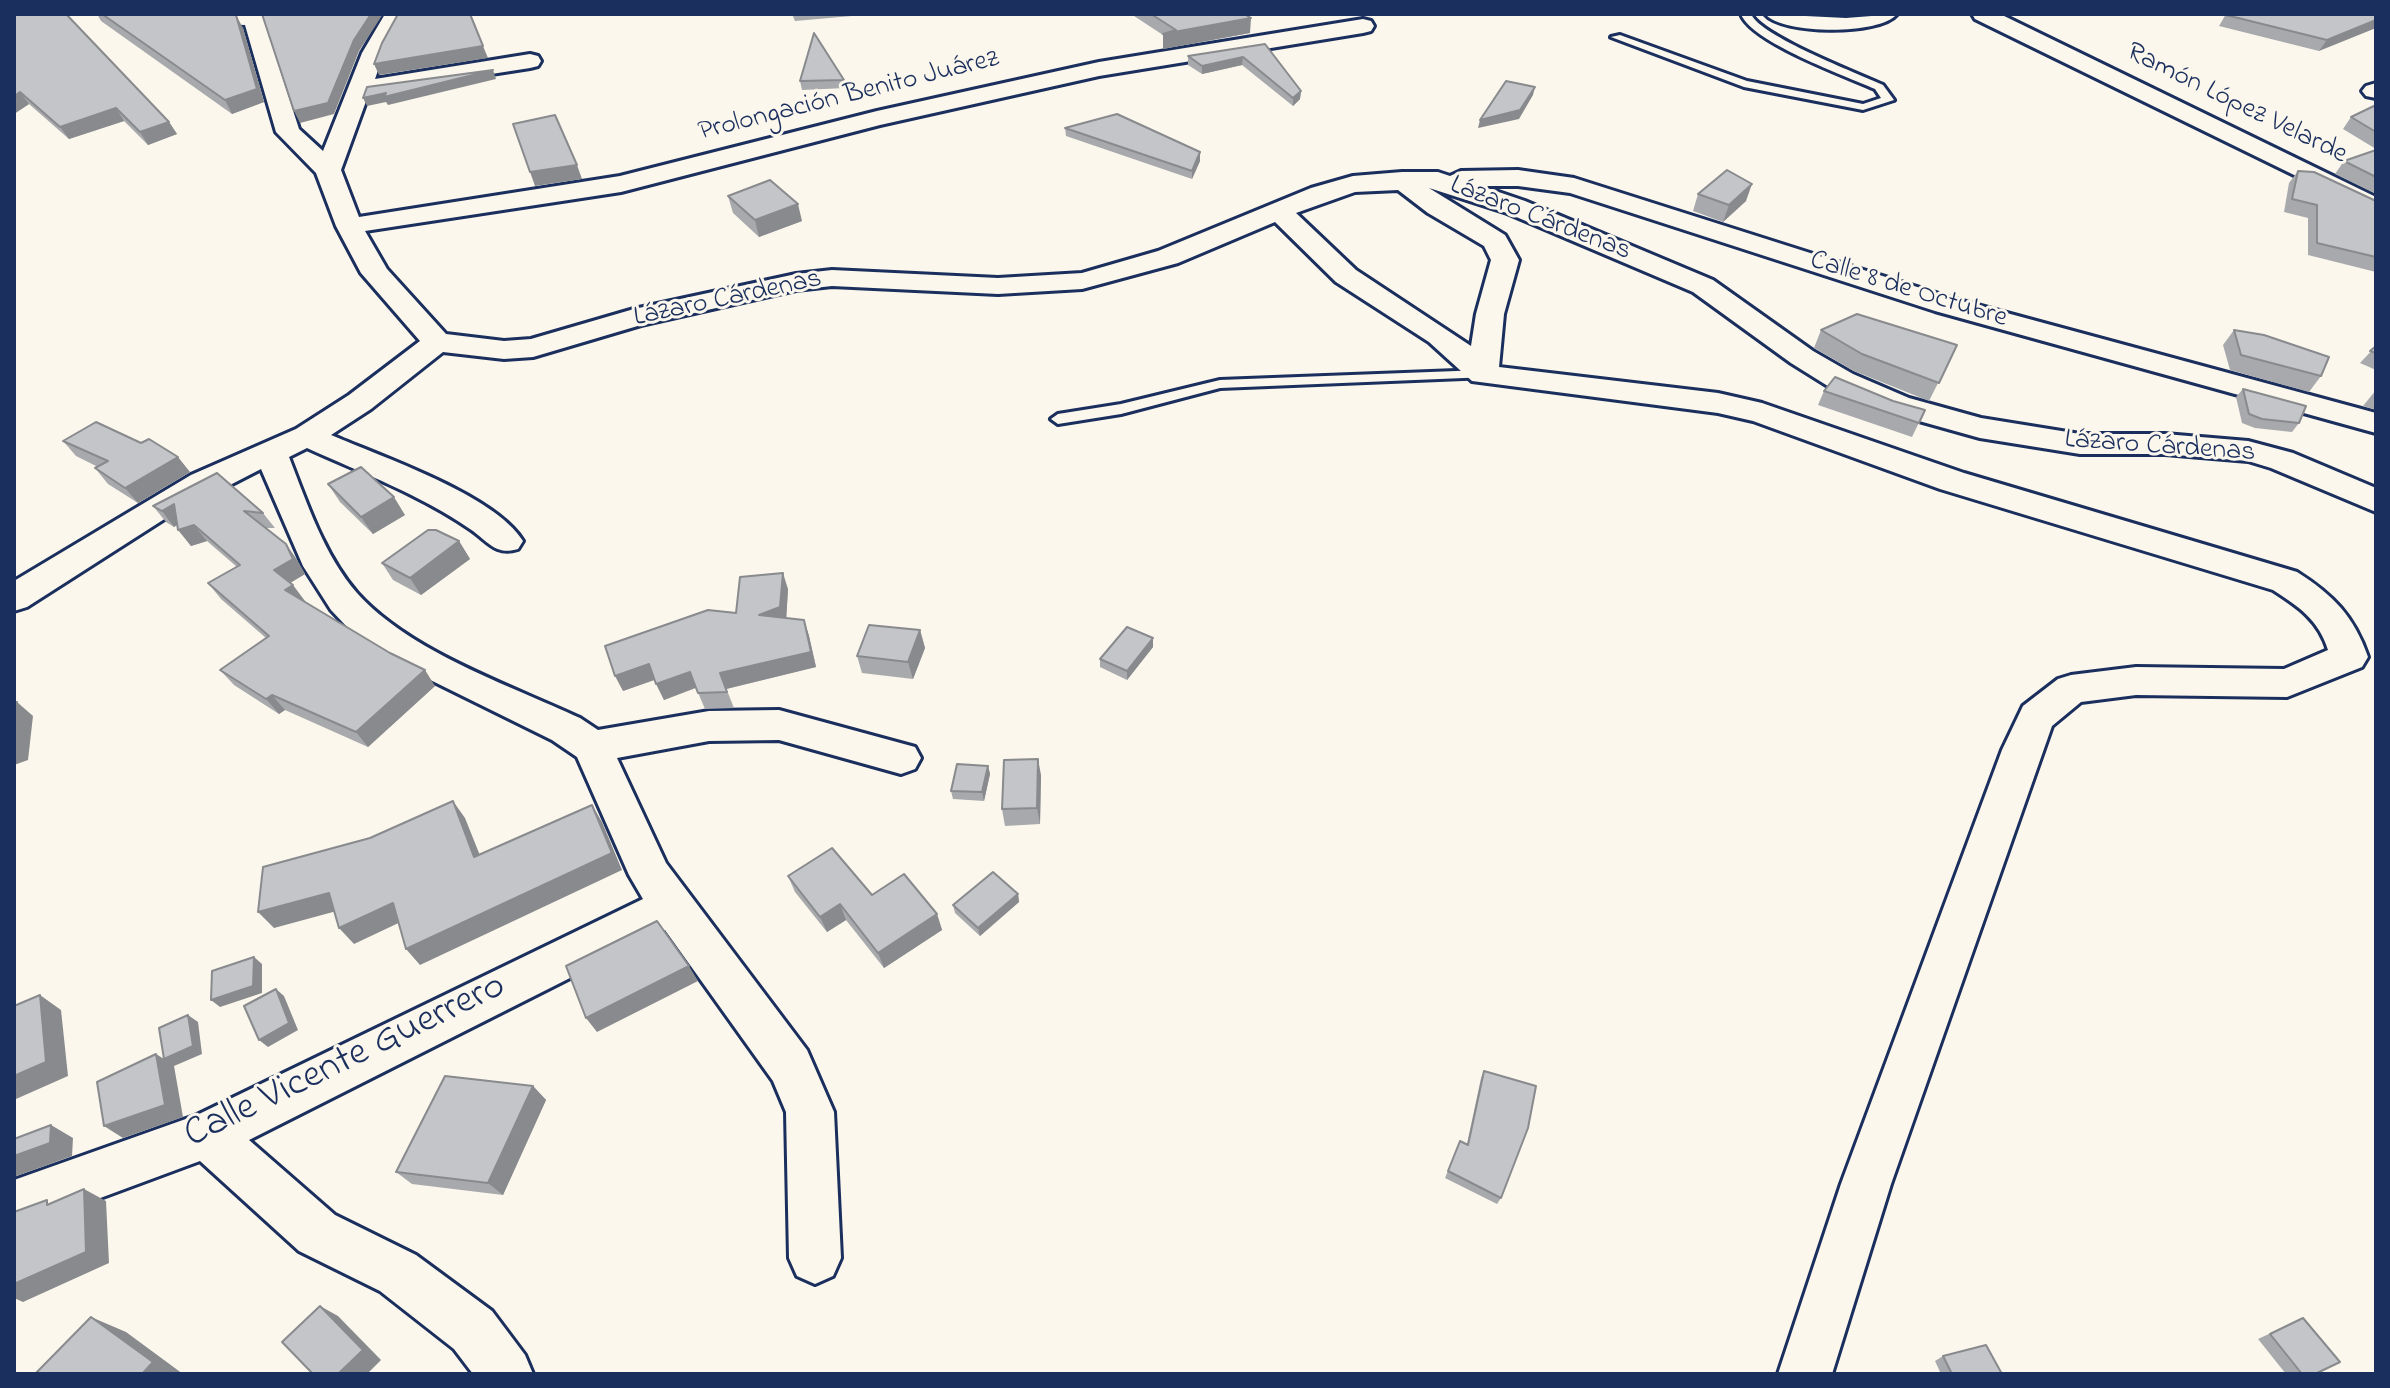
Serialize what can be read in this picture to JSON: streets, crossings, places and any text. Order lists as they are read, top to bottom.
{
  "streets": {
    "street": [
      "Prolongación Benito Juárez",
      "Ramón López Velarde",
      "Lázaro Cárdenas",
      "Calle 8 de Octubre",
      "Calle Vicente Guerrero"
    ]
  },
  "crossings": [
    ["Lázaro Cárdenas", "Calle 8 de Octubre"]
  ]
}
